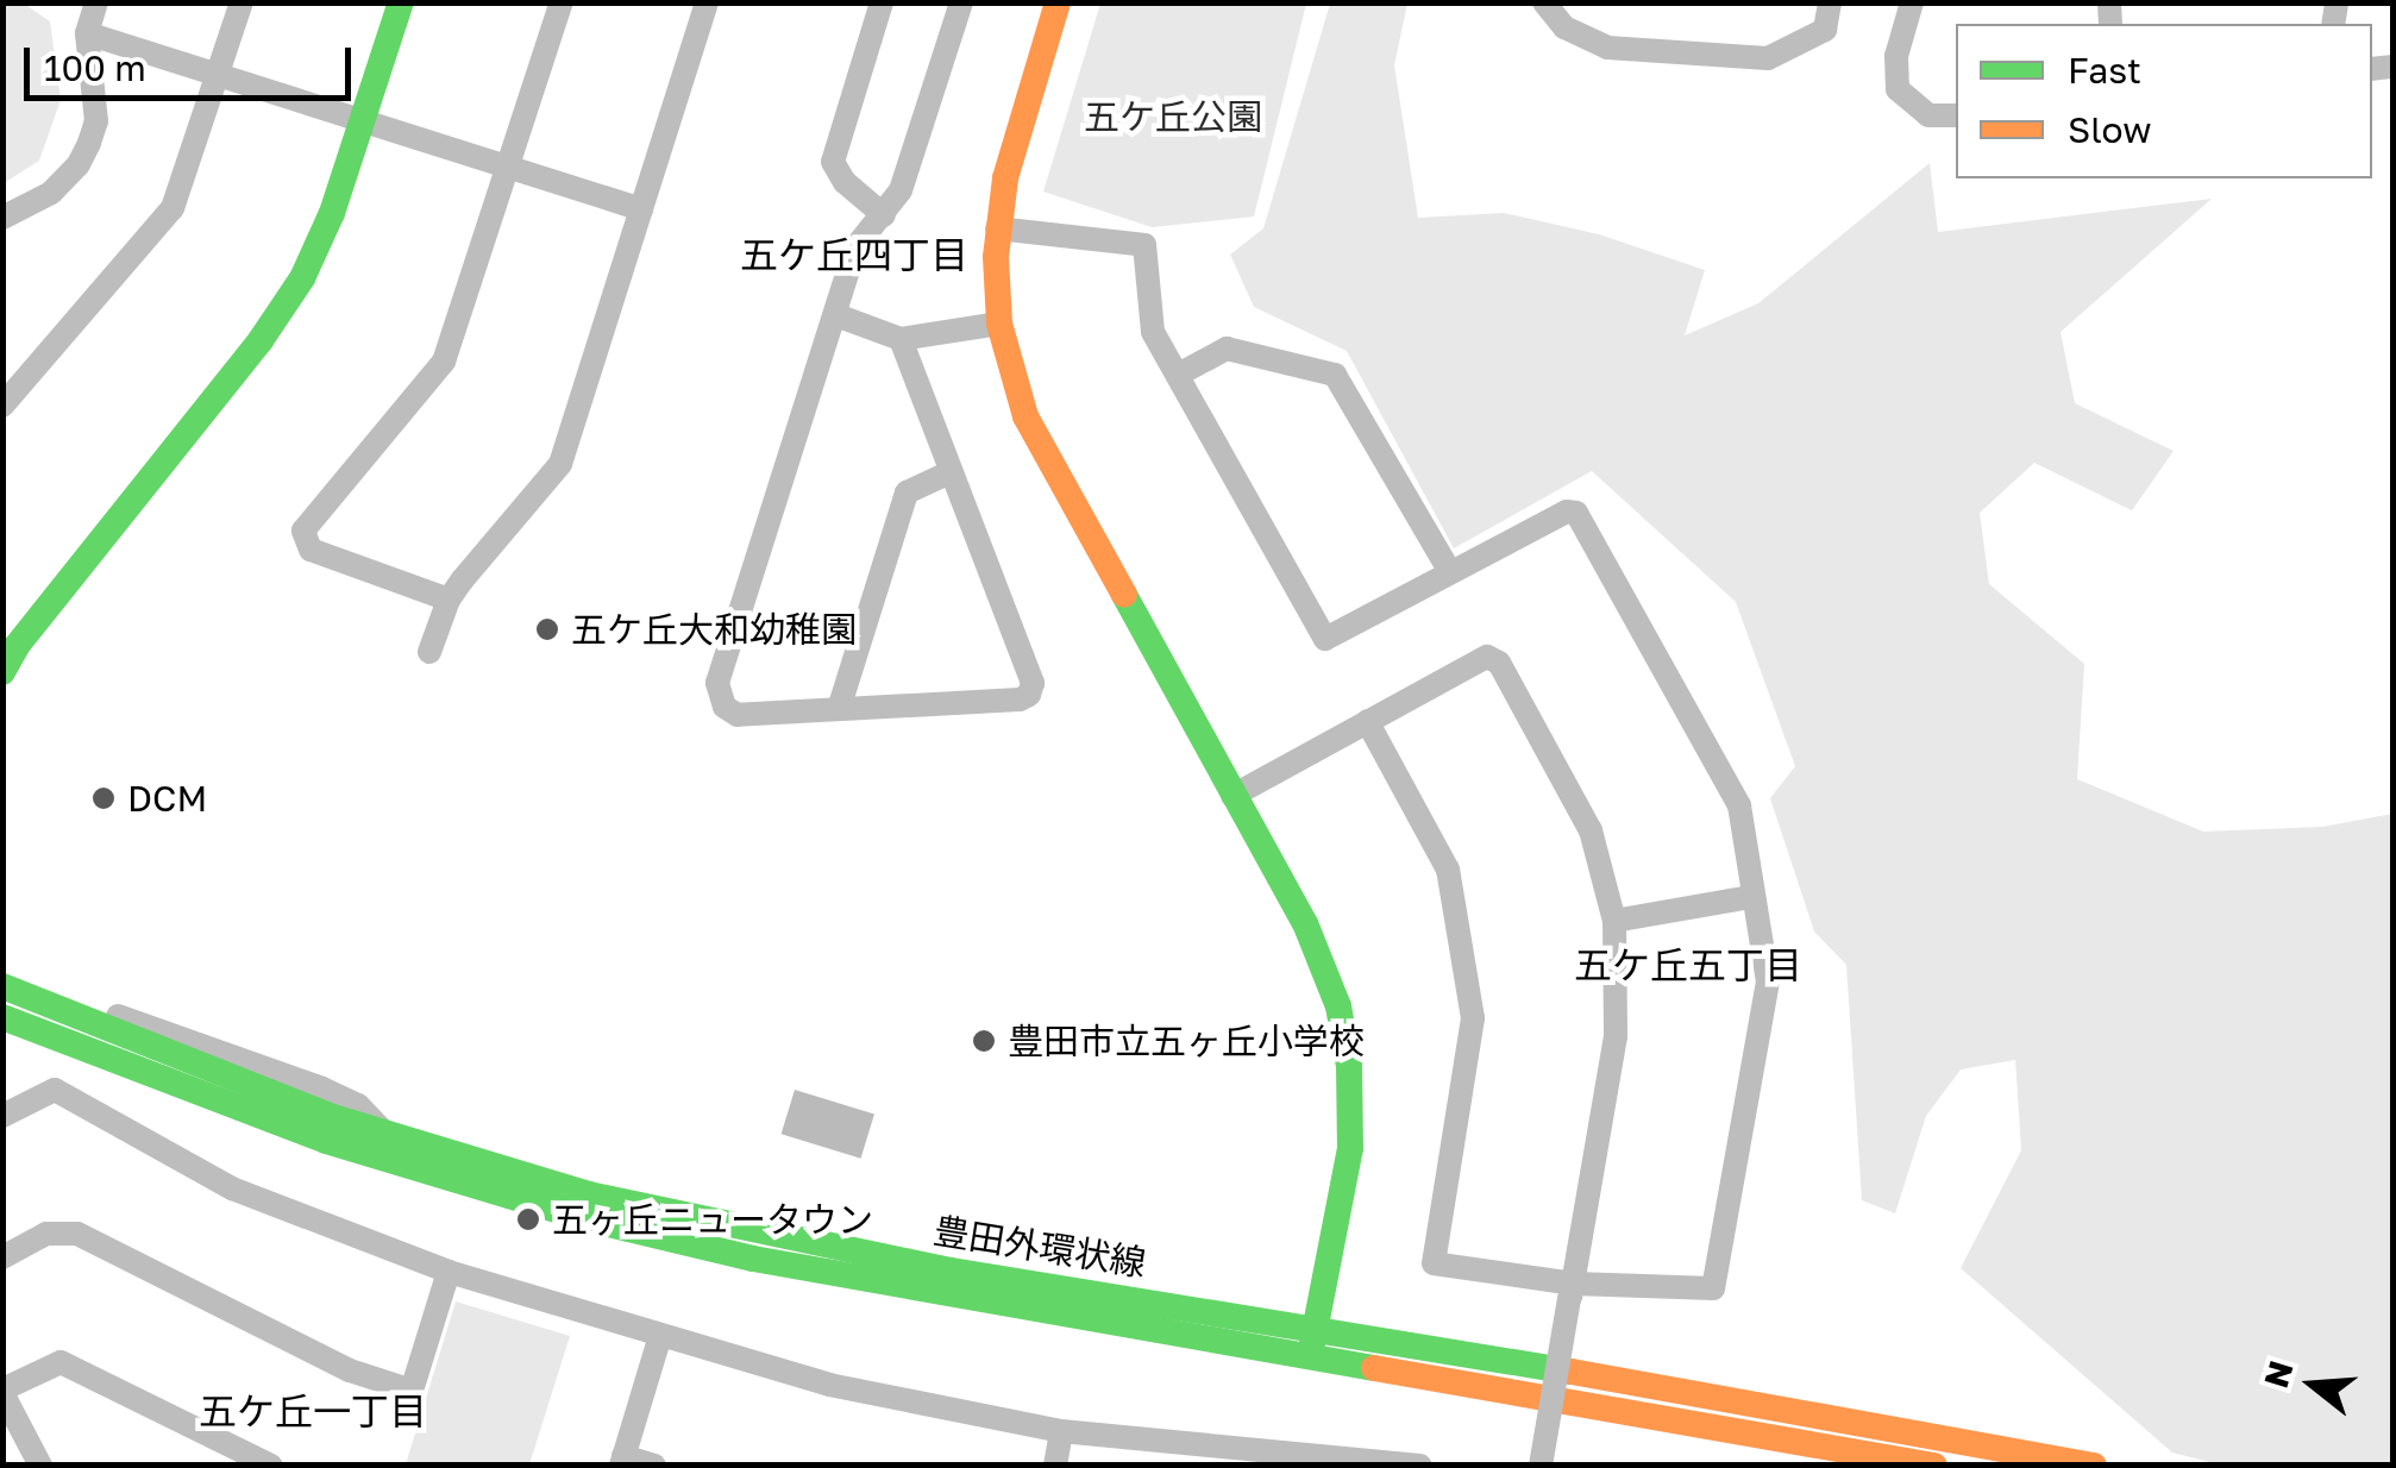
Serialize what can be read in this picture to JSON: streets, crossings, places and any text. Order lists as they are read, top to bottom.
{
  "streets": {
    "street": ["豊田外環状線"]
  },
  "districts": ["五ケ丘四丁目", "五ケ丘五丁目", "五ケ丘一丁目"],
  "parks": ["五ケ丘公園"],
  "places": [
    "五ケ丘大和幼稚園",
    "DCM",
    "豊田市立五ヶ丘小学校",
    "五ヶ丘ニュータウン"
  ],
  "legend": ["Fast", "Slow"],
  "scale_bar": "100 m",
  "north": "left"
}
